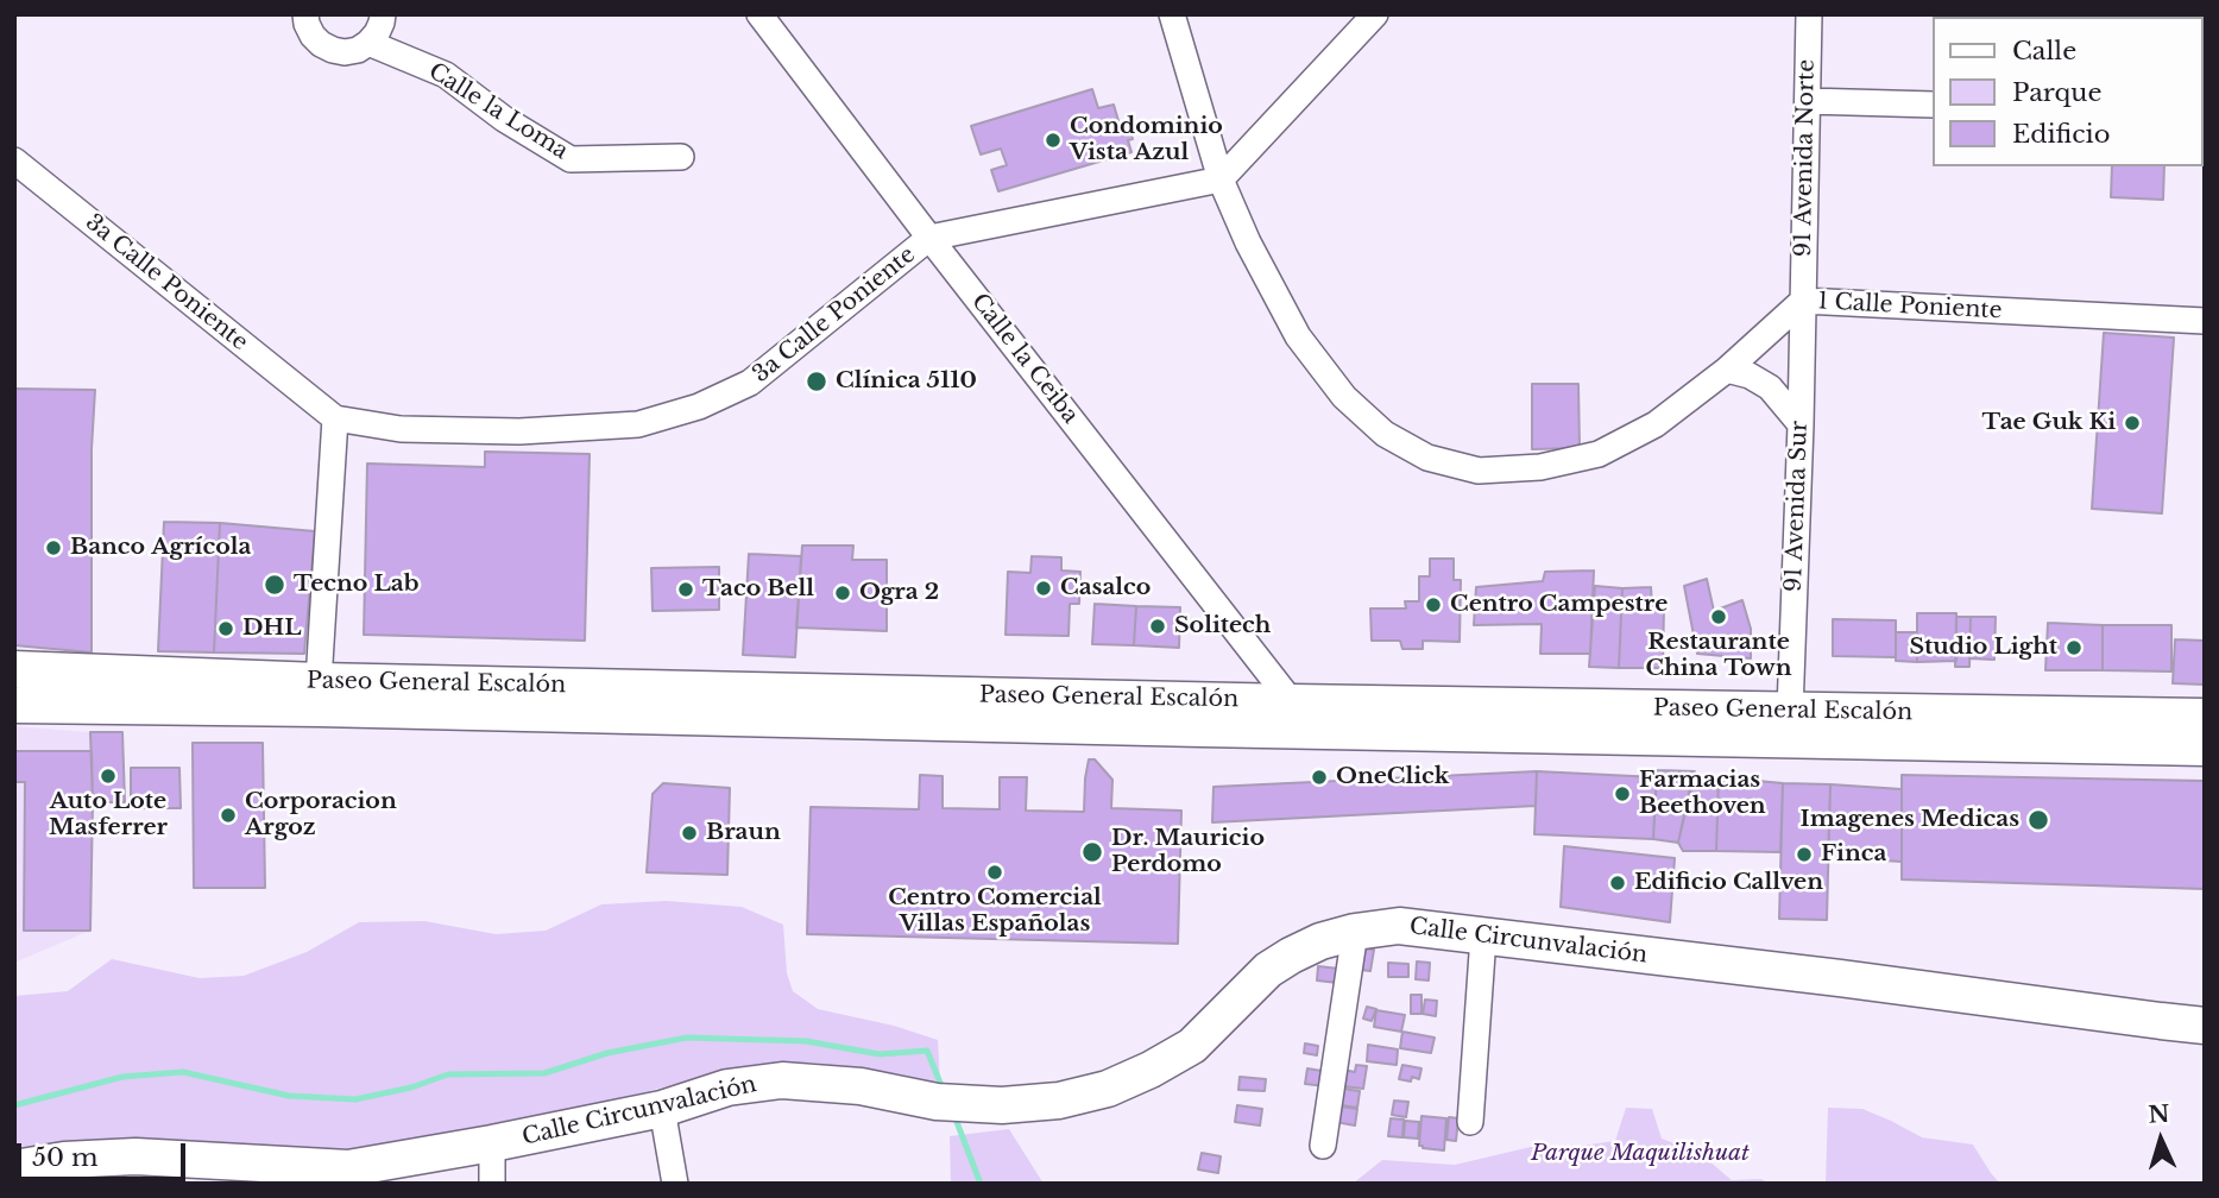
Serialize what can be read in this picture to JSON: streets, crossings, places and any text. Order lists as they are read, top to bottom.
{
  "streets": {
    "main road": ["Paseo General Escalón", "Calle Circunvalación"],
    "street": [
      "Calle la Loma",
      "91 Avenida Norte",
      "3a Calle Poniente",
      "1 Calle Poniente",
      "Calle la Ceiba",
      "91 Avenida Sur"
    ]
  },
  "crossings": [
    ["91 Avenida Norte", "1 Calle Poniente"],
    ["91 Avenida Norte", "91 Avenida Sur"],
    ["3a Calle Poniente", "1 Calle Poniente"],
    ["3a Calle Poniente", "Calle la Ceiba"],
    ["1 Calle Poniente", "91 Avenida Sur"],
    ["Calle la Ceiba", "Paseo General Escalón"],
    ["91 Avenida Sur", "Paseo General Escalón"]
  ],
  "parks": ["Parque Maquilishuat"],
  "places": [
    "Condominio Vista Azul",
    "Clínica 5110",
    "Tae Guk Ki",
    "Banco Agrícola",
    "Tecno Lab",
    "Casalco",
    "Taco Bell",
    "Ogra 2",
    "Centro Campestre",
    "Restaurante China Town",
    "Solitech",
    "DHL",
    "Studio Light",
    "Auto Lote Masferrer",
    "OneClick",
    "Farmacias Beethoven",
    "Corporacion Argoz",
    "Imagenes Medicas",
    "Braun",
    "Dr. Mauricio Perdomo",
    "Finca",
    "Centro Comercial Villas Españolas",
    "Edificio Callven"
  ],
  "legend": ["Calle", "Parque", "Edificio"],
  "scale_bar": "50 m",
  "north": "top"
}
